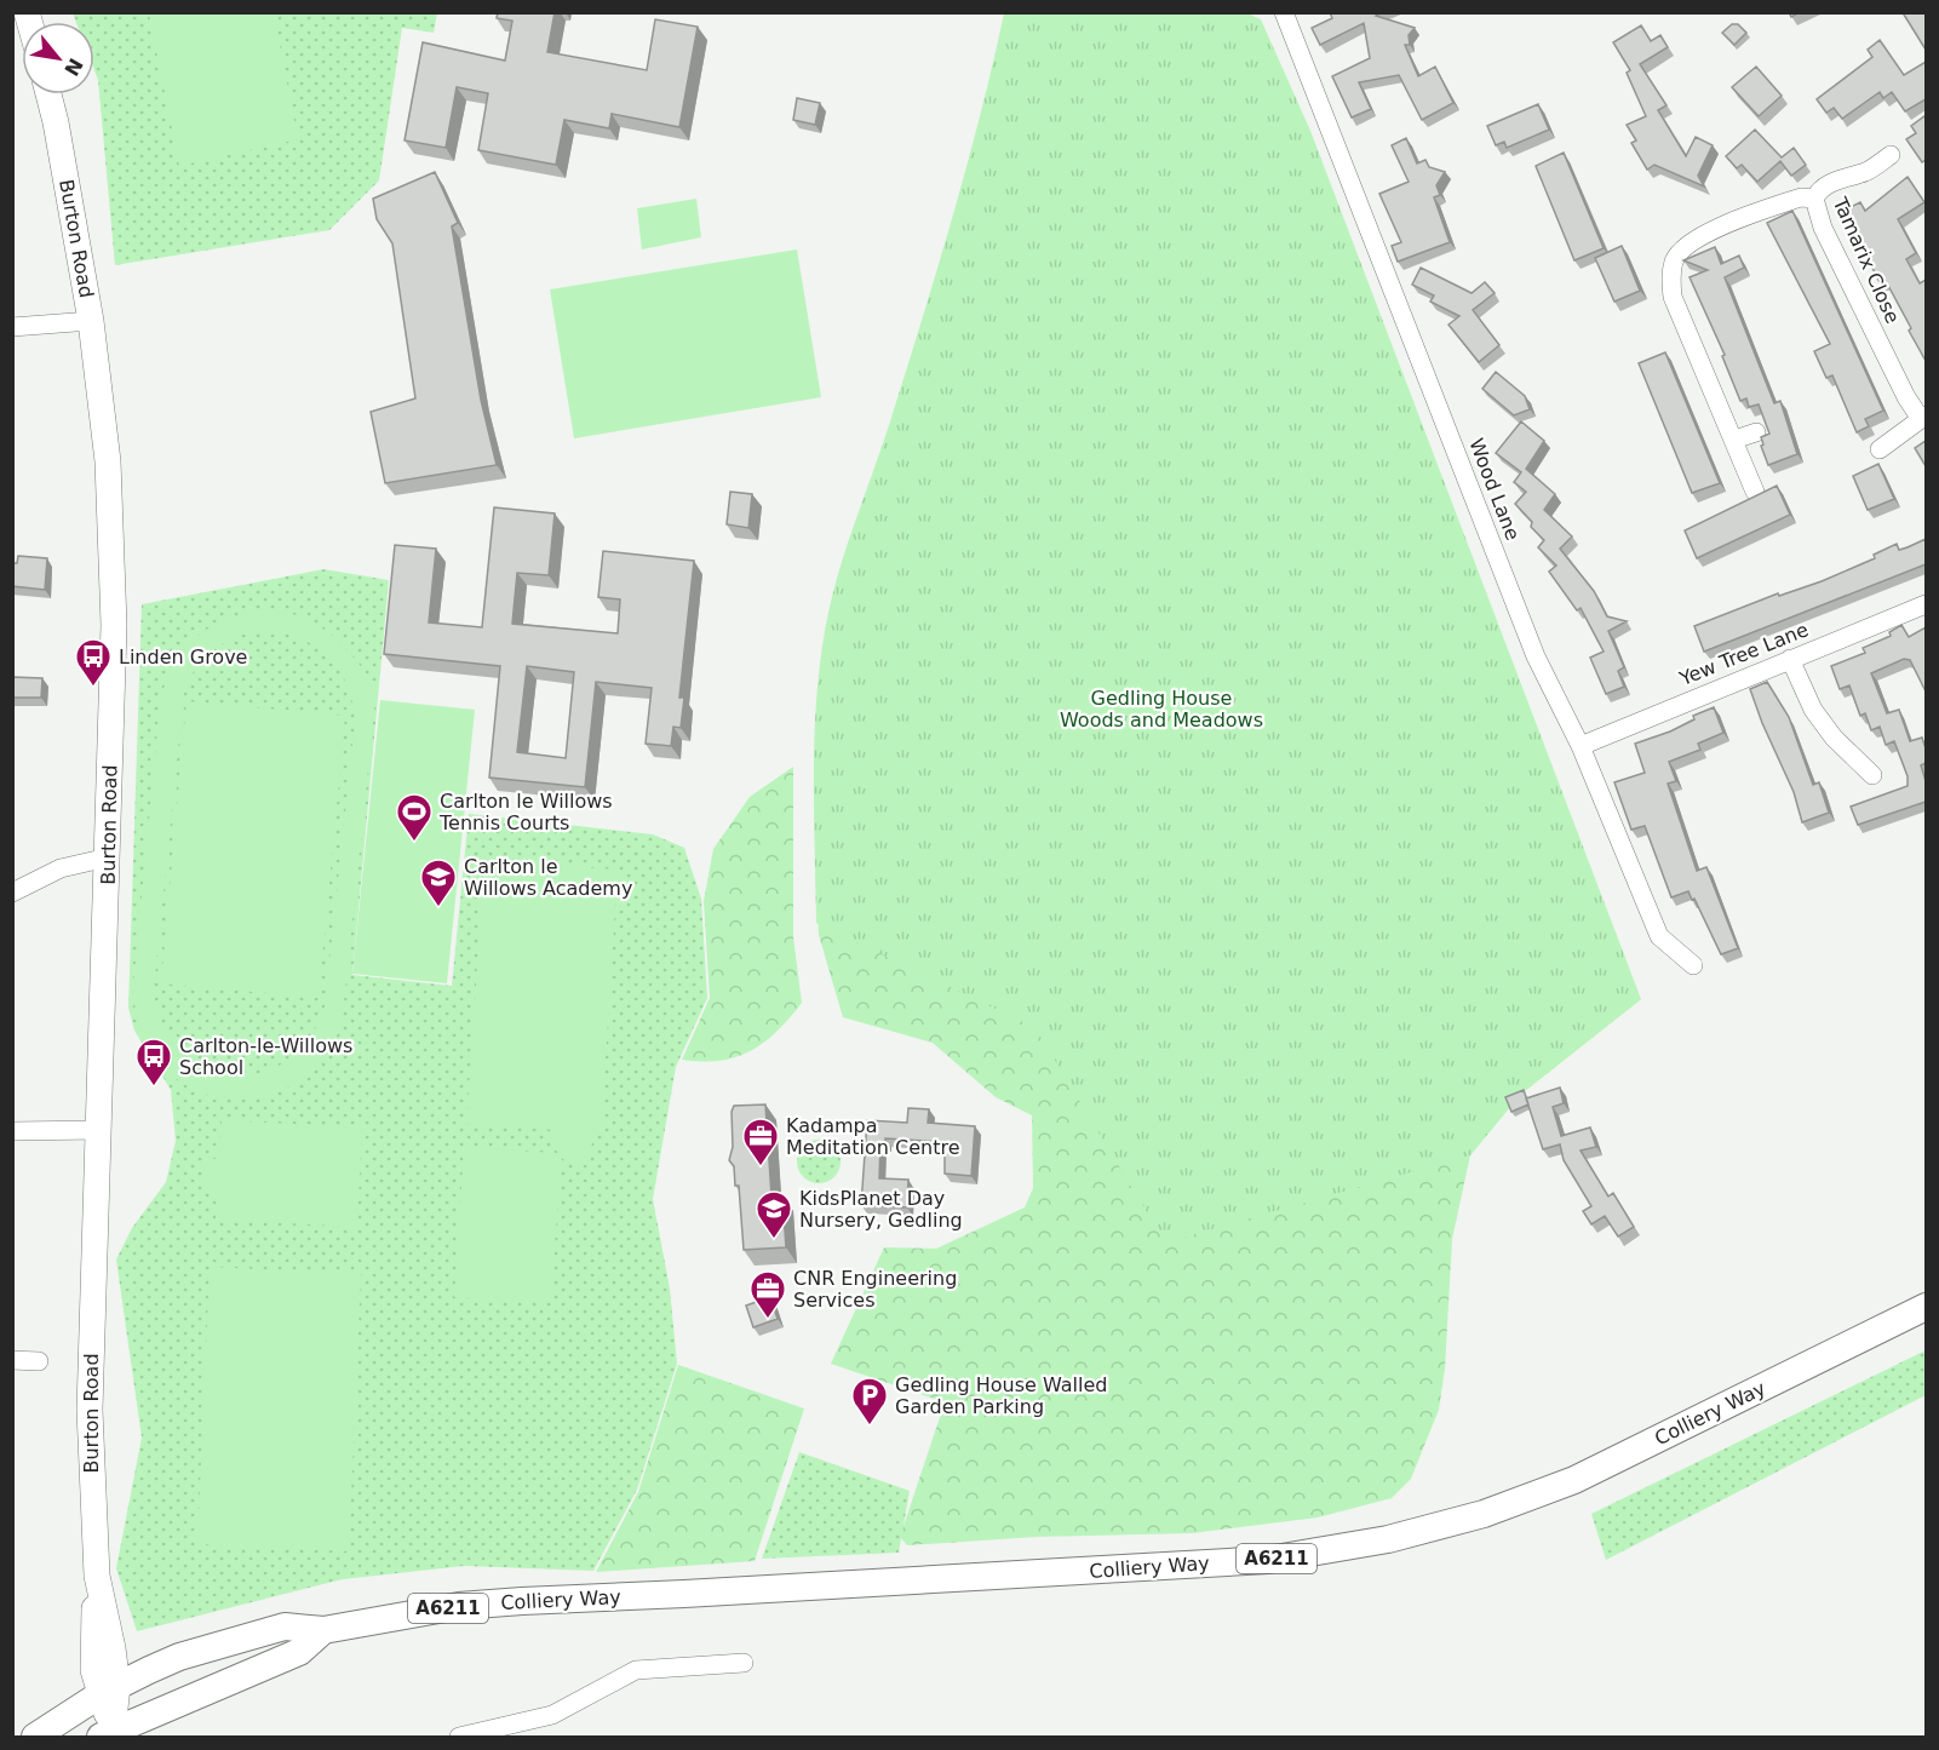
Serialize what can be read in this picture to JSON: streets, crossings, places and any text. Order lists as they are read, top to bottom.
{
  "streets": {
    "main road": ["Colliery Way", "A6211"],
    "street": [
      "Burton Road",
      "Tamarix Close",
      "Wood Lane",
      "Yew Tree Lane"
    ]
  },
  "crossings": [
    ["Burton Road", "Colliery Way"],
    ["Wood Lane", "Yew Tree Lane"]
  ],
  "parks": ["Gedling House Woods and Meadows"],
  "places": {
    "bus stop": ["Linden Grove", "Carlton-le-Willows School"],
    "sports": ["Carlton le Willows Tennis Courts"],
    "school or university": ["Carlton le Willows Academy", "KidsPlanet Day Nursery, Gedling"],
    "office": ["Kadampa Meditation Centre", "CNR Engineering Services"],
    "parking": ["Gedling House Walled Garden Parking"]
  },
  "north": "bottom right"
}
